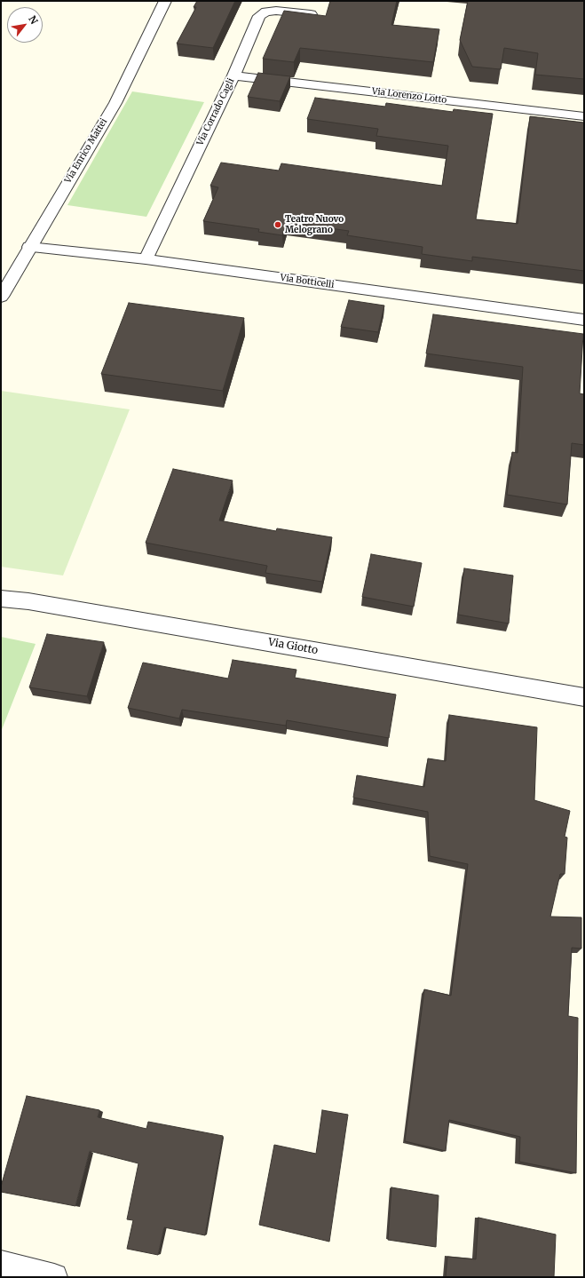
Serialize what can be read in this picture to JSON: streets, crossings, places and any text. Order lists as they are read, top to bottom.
{
  "streets": {
    "street": [
      "Via Lorenzo Lotto",
      "Via Corrado Cagli",
      "Via Enrico Mattei",
      "Via Botticelli",
      "Via Giotto"
    ]
  },
  "crossings": [
    ["Via Lorenzo Lotto", "Via Corrado Cagli"],
    ["Via Corrado Cagli", "Via Botticelli"],
    ["Via Enrico Mattei", "Via Botticelli"]
  ],
  "places": ["Teatro Nuovo Melograno"],
  "north": "top right"
}
